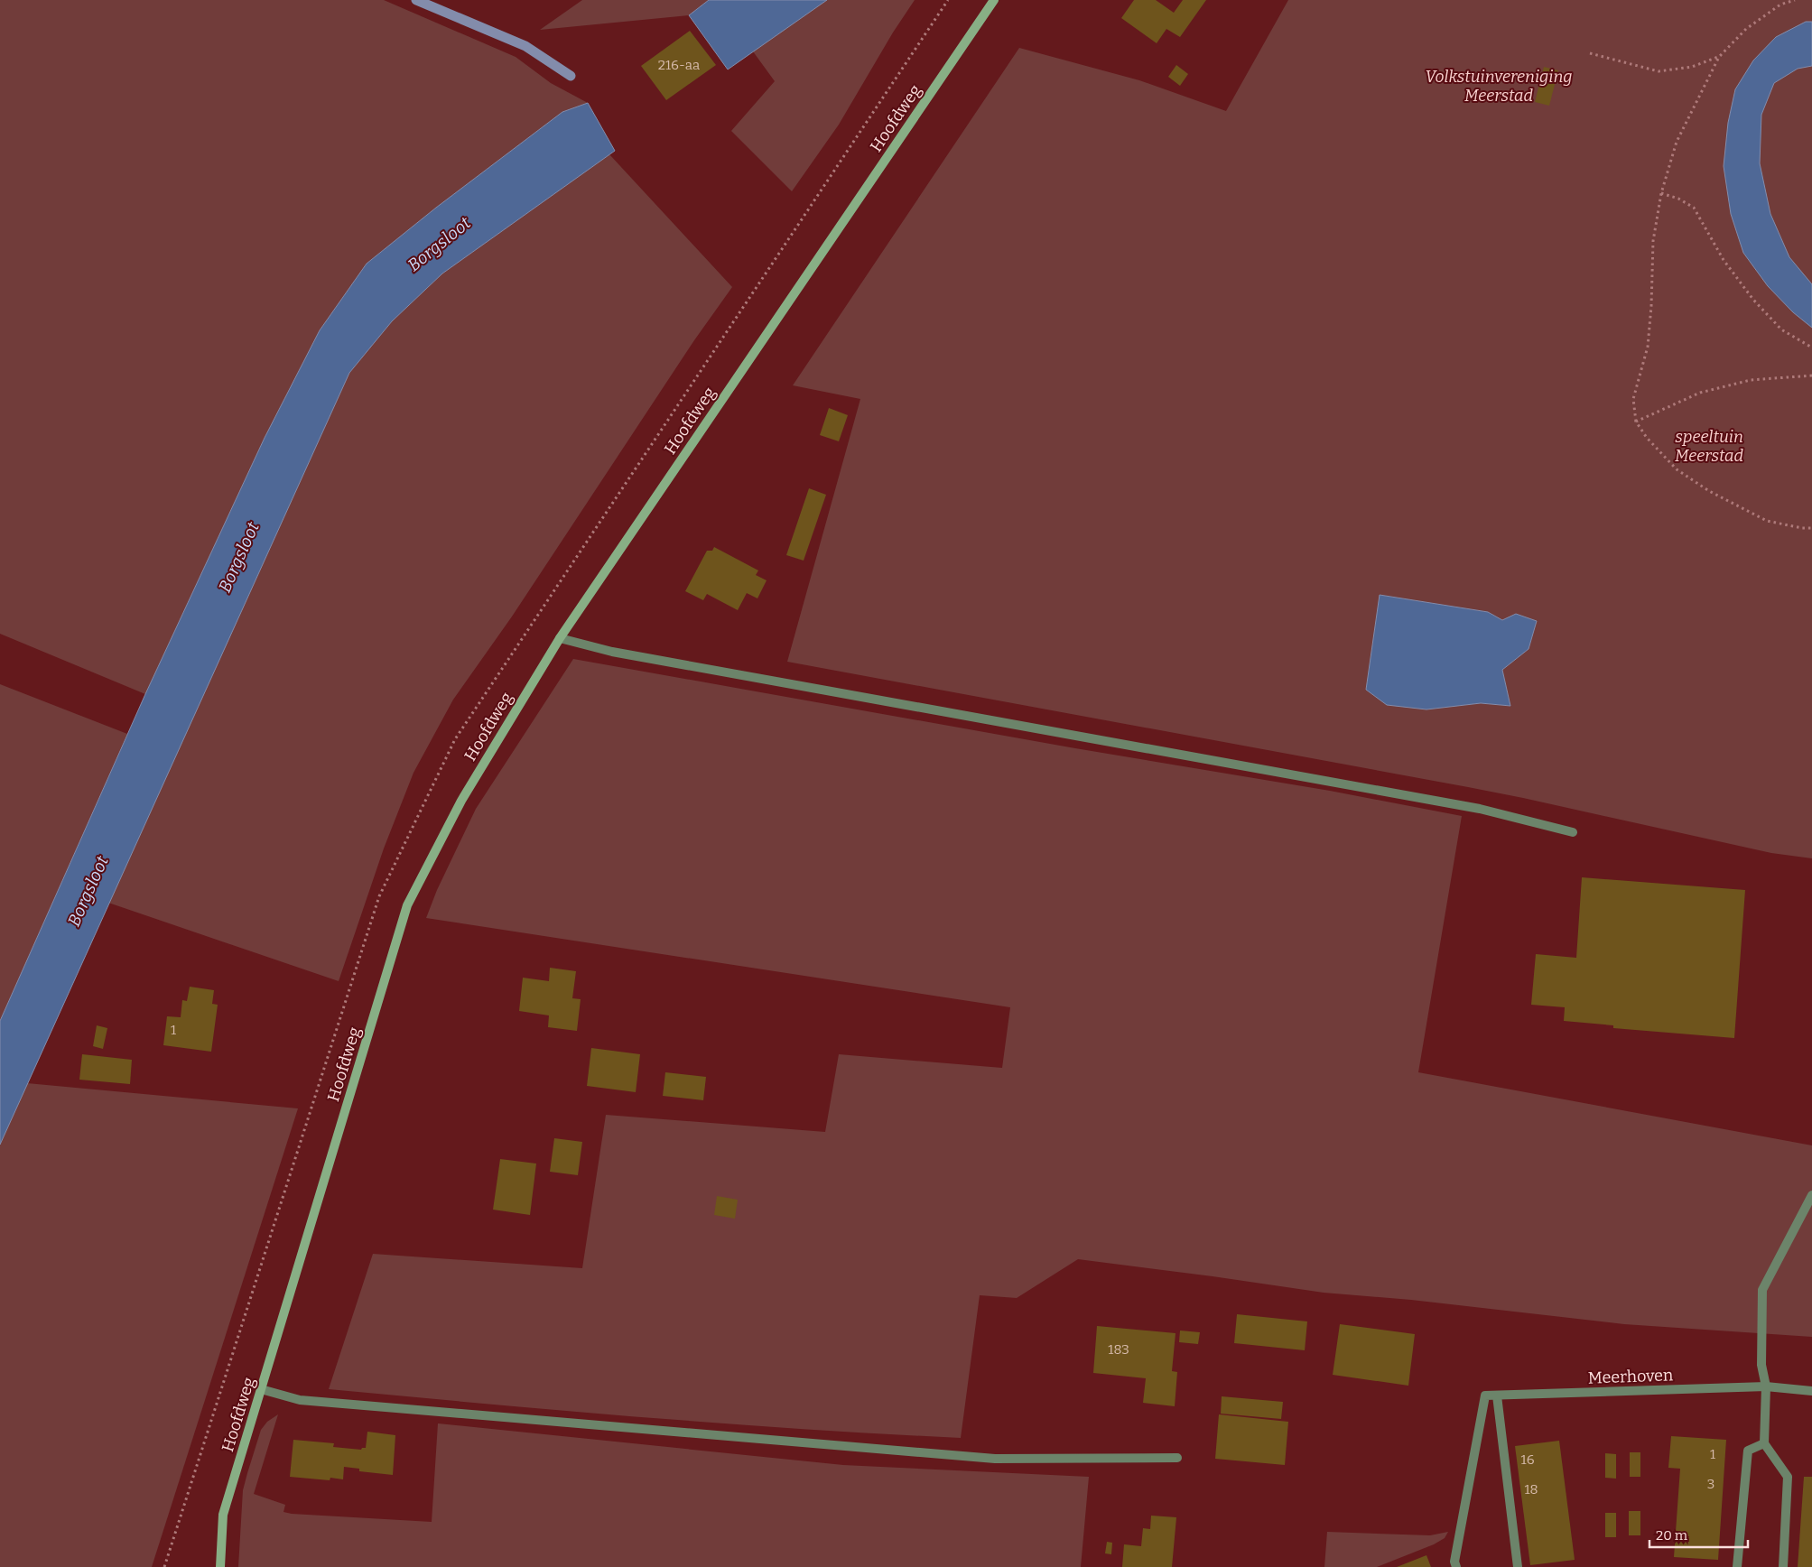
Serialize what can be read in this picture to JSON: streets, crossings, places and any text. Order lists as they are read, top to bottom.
{
  "streets": {
    "main road": ["Hoofdweg"],
    "street": ["Meerhoven"]
  },
  "water": ["Borgsloot"],
  "parks": ["Volkstuinvereniging Meerstad", "speeltuin Meerstad"],
  "house_numbers": [
    "216-aa",
    "1",
    "183",
    "1",
    "16",
    "3",
    "18"
  ],
  "scale_bar": "20 m"
}
